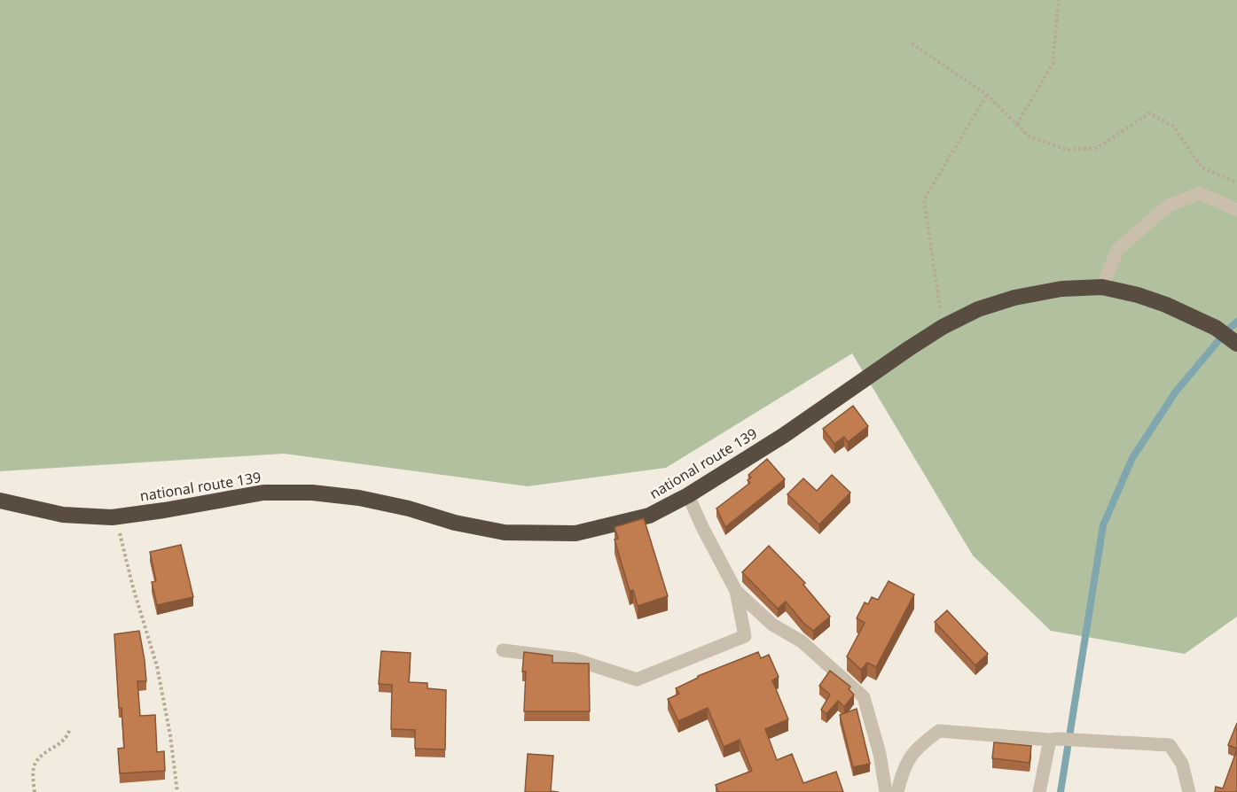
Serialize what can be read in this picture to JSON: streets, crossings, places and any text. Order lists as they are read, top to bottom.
{
  "streets": {
    "highway": ["national route 139"]
  }
}
